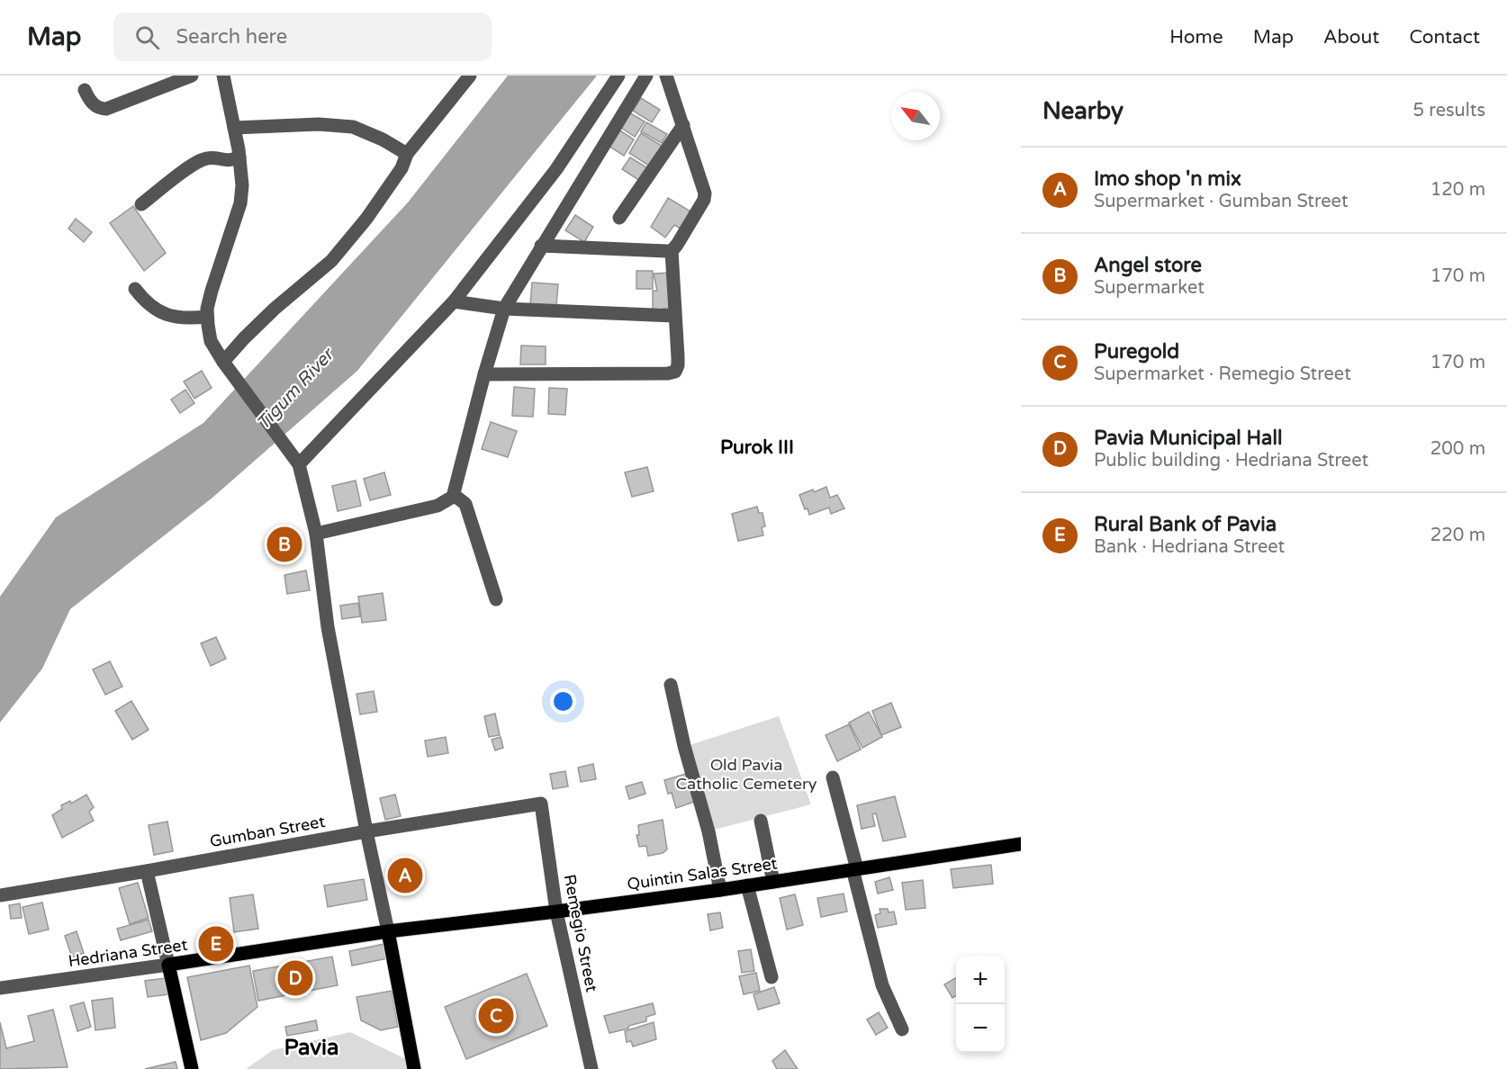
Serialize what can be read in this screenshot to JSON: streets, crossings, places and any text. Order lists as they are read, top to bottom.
{
  "streets": {
    "main road": ["Quintin Salas Street", "Hedriana Street"],
    "street": ["Gumban Street", "Remegio Street"]
  },
  "crossings": [
    ["Gumban Street", "Remegio Street"],
    ["Quintin Salas Street", "Remegio Street"],
    ["Quintin Salas Street", "Hedriana Street"]
  ],
  "districts": ["Purok III", "Pavia"],
  "water": ["Tigum River"],
  "parks": ["Old Pavia Catholic Cemetery"],
  "north": "top left",
  "page": {
    "header": "Map",
    "search": "Search here",
    "nav": [
      "Home",
      "Map",
      "About",
      "Contact"
    ],
    "heading": ["Nearby", "5 results"],
    "list": [
      {
        "mark": "A",
        "name": "Imo shop 'n mix",
        "note": "Supermarket · Gumban Street",
        "value": "120 m"
      },
      {
        "mark": "B",
        "name": "Angel store",
        "note": "Supermarket",
        "value": "170 m"
      },
      {
        "mark": "C",
        "name": "Puregold",
        "note": "Supermarket · Remegio Street",
        "value": "170 m"
      },
      {
        "mark": "D",
        "name": "Pavia Municipal Hall",
        "note": "Public building · Hedriana Street",
        "value": "200 m"
      },
      {
        "mark": "E",
        "name": "Rural Bank of Pavia",
        "note": "Bank · Hedriana Street",
        "value": "220 m"
      }
    ],
    "pins": [
      "B",
      "A",
      "E",
      "D",
      "C"
    ],
    "map_buttons": ["+", "−"]
  }
}
